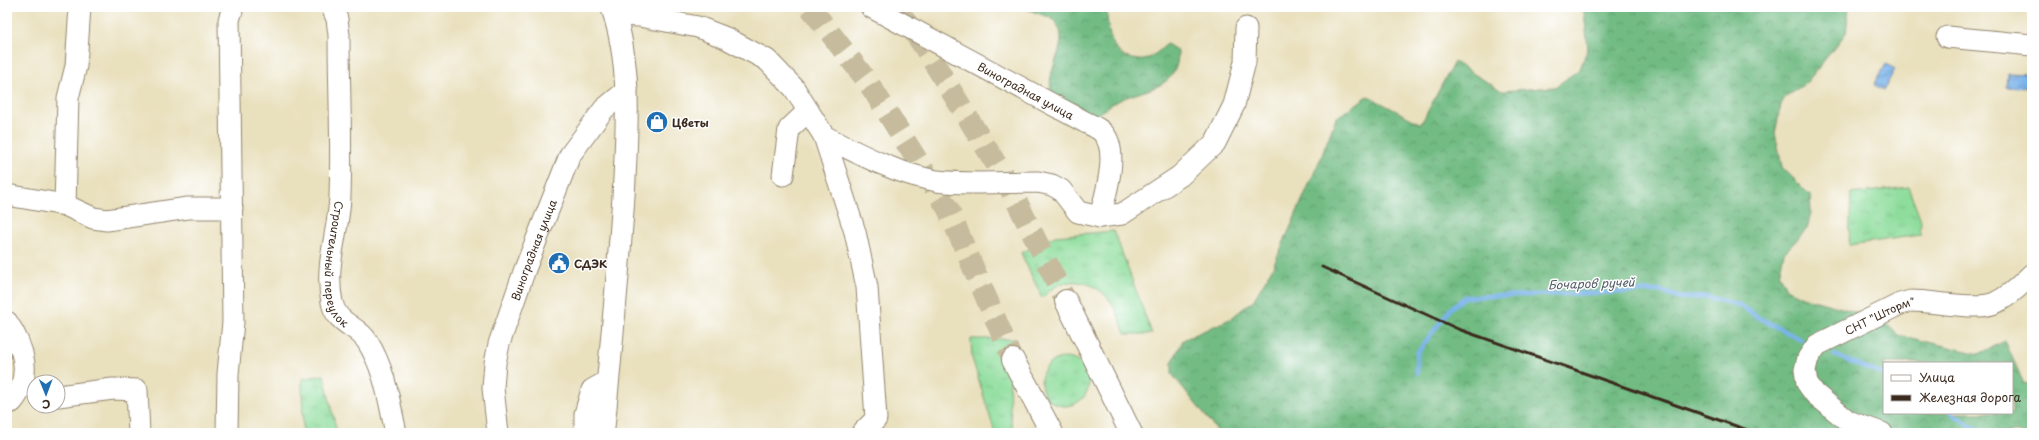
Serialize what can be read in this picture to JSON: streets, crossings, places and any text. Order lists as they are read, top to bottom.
{
  "streets": {
    "street": ["Виноградная улица", "Строительный переулок", "СНТ \"Шторм\""]
  },
  "water": ["Бочаров ручей"],
  "places": {
    "shop": ["Цветы"],
    "public building": ["СДЭК"]
  },
  "legend": ["Улица", "Железная дорога"],
  "north": "bottom"
}
